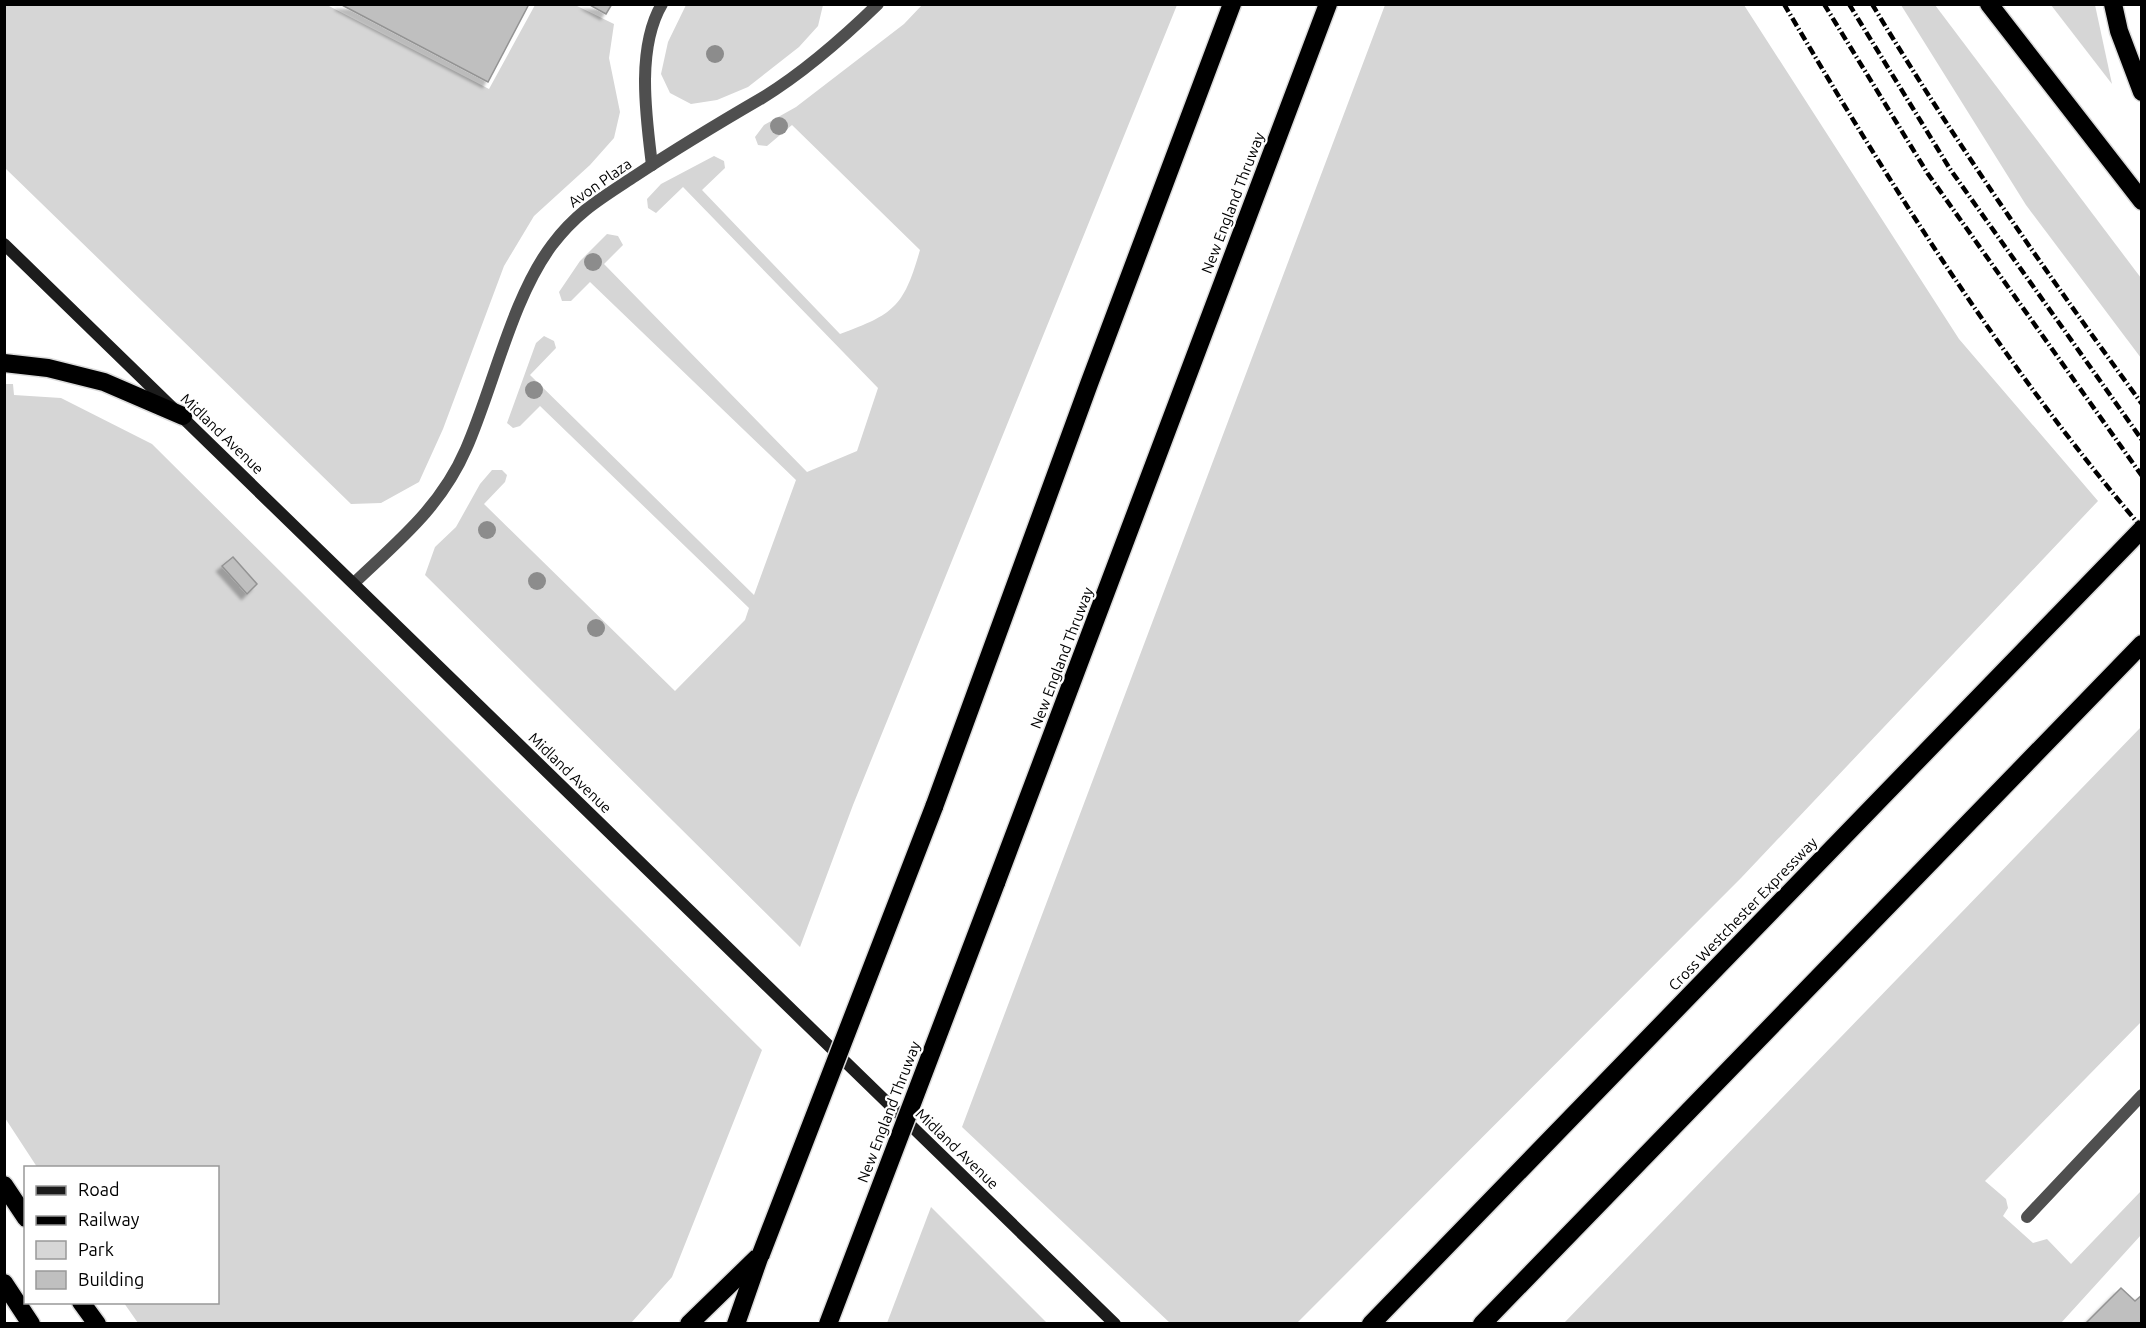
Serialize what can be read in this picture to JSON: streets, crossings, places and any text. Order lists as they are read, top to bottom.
{
  "streets": {
    "highway": ["New England Thruway", "Cross Westchester Expressway"],
    "street": ["Midland Avenue"],
    "lane": ["Avon Plaza"]
  },
  "crossings": [
    ["Avon Plaza", "Midland Avenue"]
  ],
  "legend": [
    "Road",
    "Railway",
    "Park",
    "Building"
  ]
}
